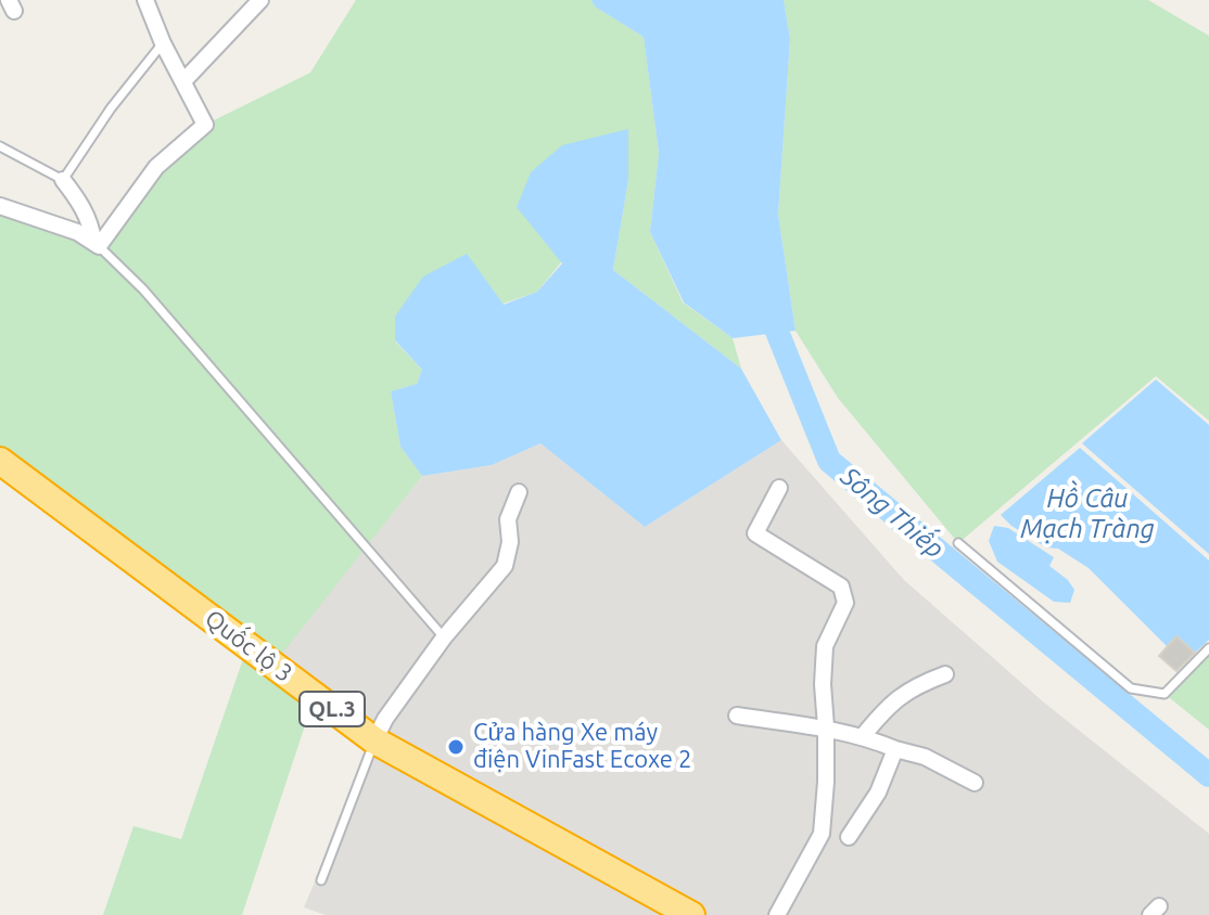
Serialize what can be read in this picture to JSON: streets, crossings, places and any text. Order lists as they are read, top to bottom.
{
  "streets": {
    "highway": ["Quốc lộ 3", "QL.3"]
  },
  "water": ["Hồ Câu Mạch Tràng", "Sông Thiếp"],
  "places": ["Cửa hàng Xe máy điện VinFast Ecoxe 2"]
}
